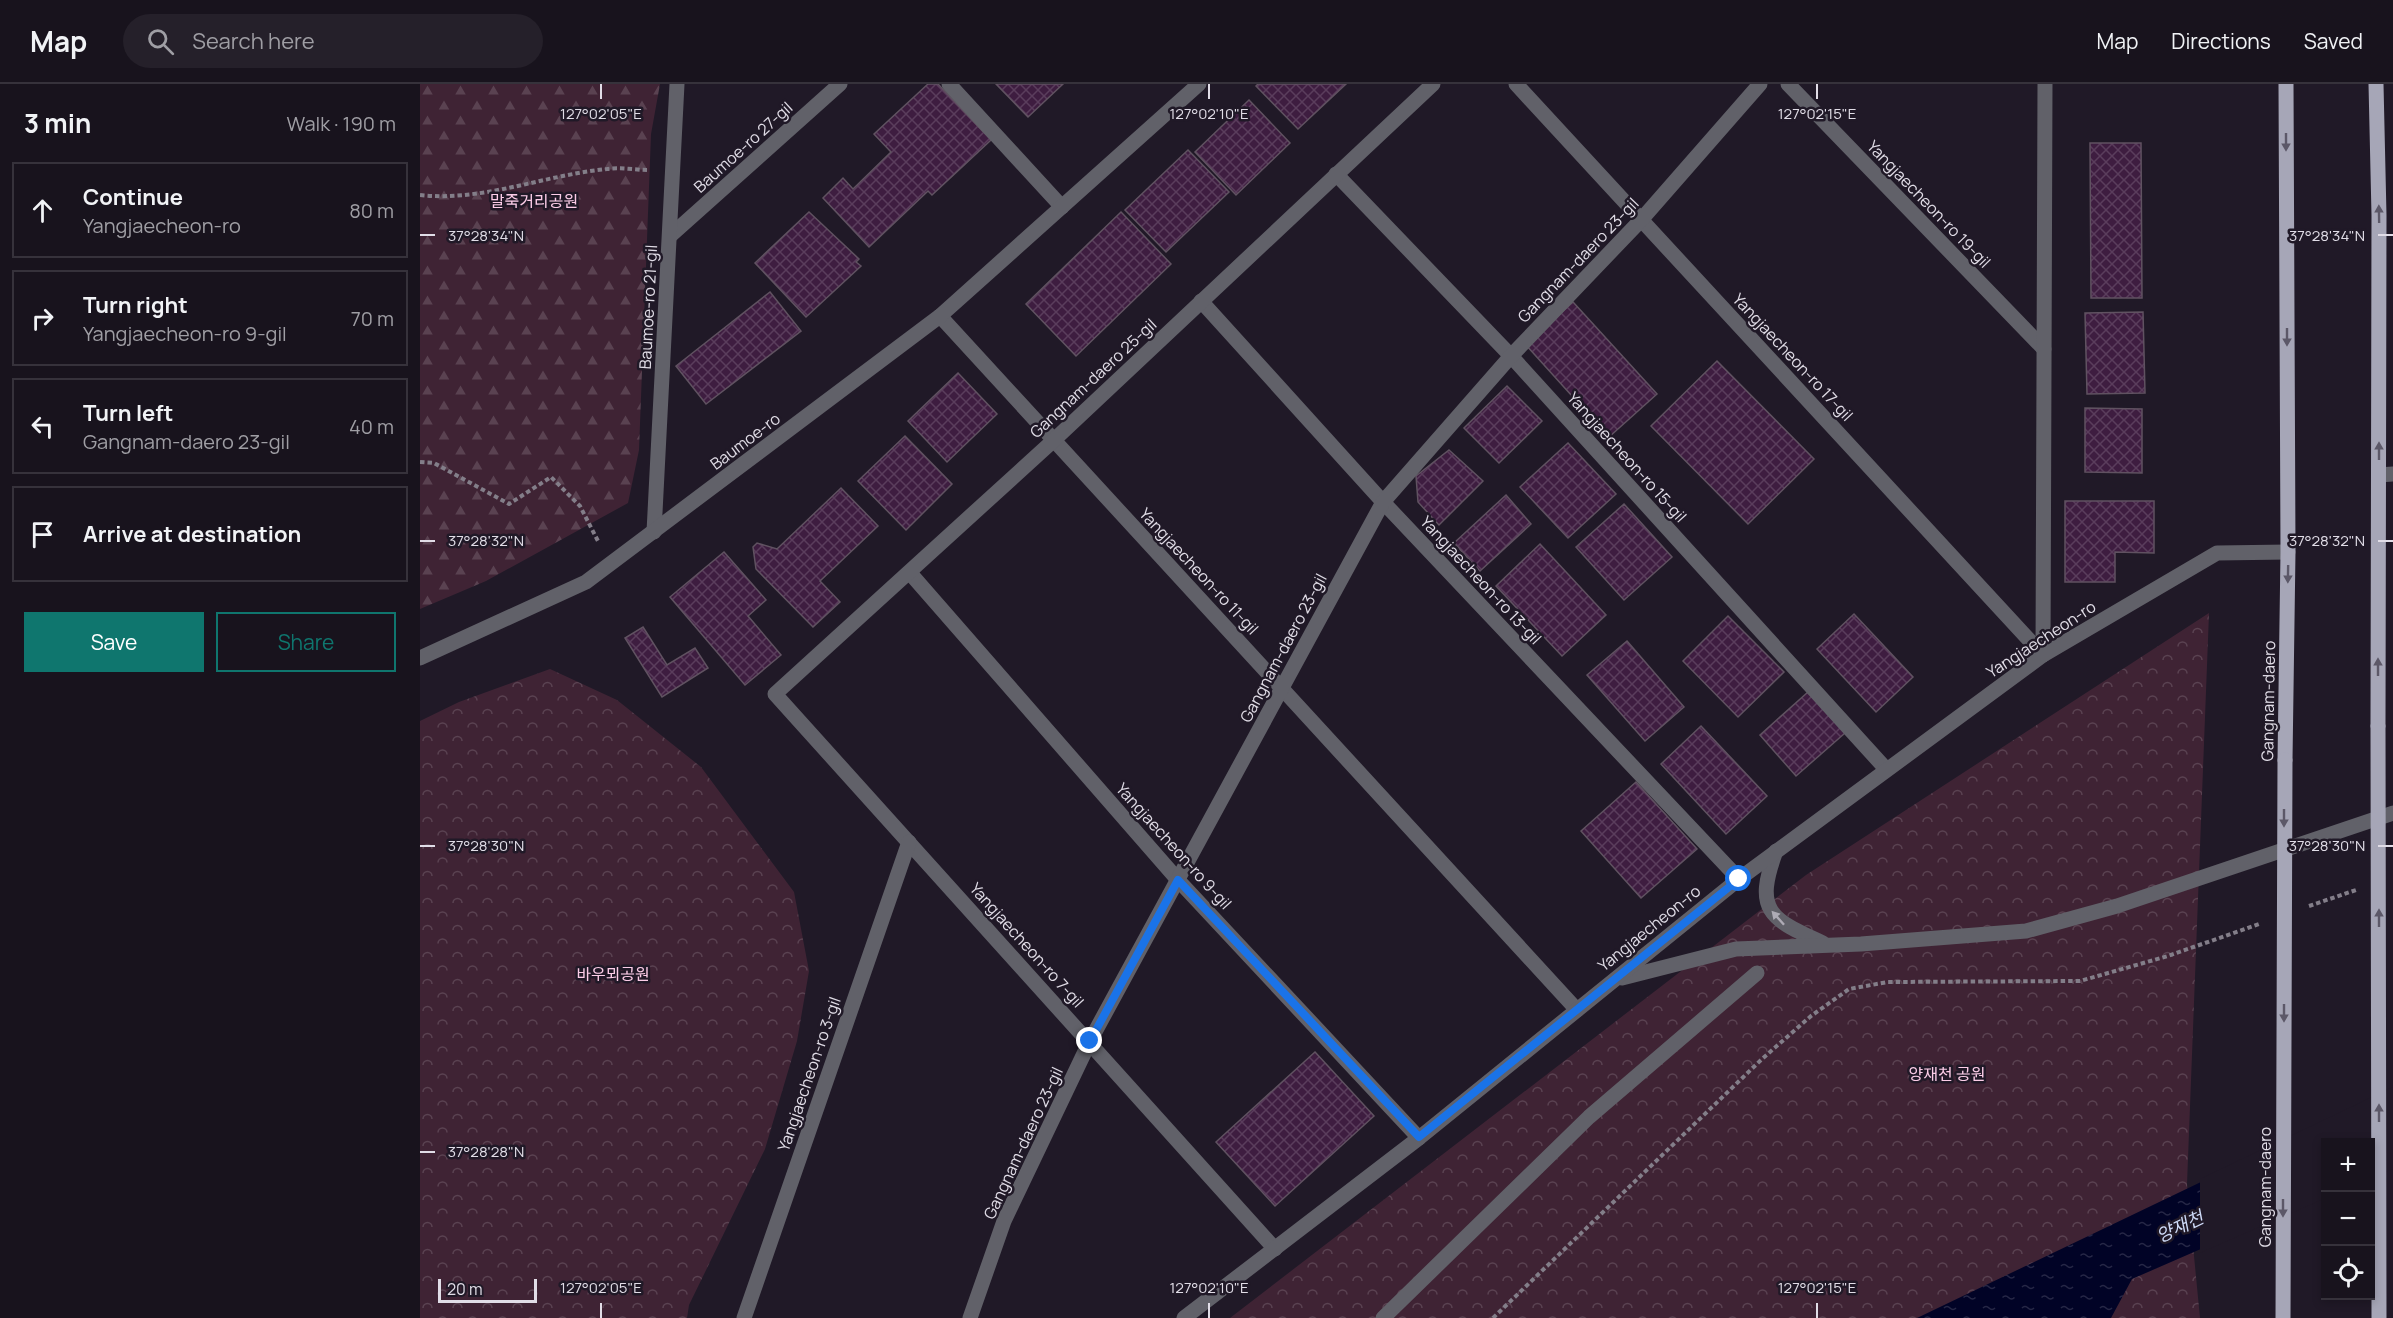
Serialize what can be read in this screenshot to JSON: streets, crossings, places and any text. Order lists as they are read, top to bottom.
{
  "streets": {
    "main road": ["Gangnam-daero"],
    "street": [
      "Baumoe-ro 27-gil",
      "Yangjaecheon-ro 19-gil",
      "Gangnam-daero 23-gil",
      "Baumoe-ro 21-gil",
      "Yangjaecheon-ro 17-gil",
      "Gangnam-daero 25-gil",
      "Baumoe-ro",
      "Yangjaecheon-ro 15-gil",
      "Yangjaecheon-ro 11-gil",
      "Yangjaecheon-ro 13-gil",
      "Yangjaecheon-ro",
      "Yangjaecheon-ro 9-gil",
      "Yangjaecheon-ro 7-gil",
      "Yangjaecheon-ro 3-gil"
    ]
  },
  "crossings": [
    ["Baumoe-ro 27-gil", "Baumoe-ro 21-gil"],
    ["Gangnam-daero 23-gil", "Yangjaecheon-ro 17-gil"],
    ["Gangnam-daero 23-gil", "Yangjaecheon-ro 15-gil"],
    ["Gangnam-daero 23-gil", "Yangjaecheon-ro 11-gil"],
    ["Gangnam-daero 23-gil", "Yangjaecheon-ro 13-gil"],
    ["Gangnam-daero 23-gil", "Yangjaecheon-ro 9-gil"],
    ["Gangnam-daero 23-gil", "Yangjaecheon-ro 7-gil"],
    ["Baumoe-ro 21-gil", "Baumoe-ro"],
    ["Yangjaecheon-ro 17-gil", "Yangjaecheon-ro"],
    ["Gangnam-daero 25-gil", "Yangjaecheon-ro 15-gil"],
    ["Gangnam-daero 25-gil", "Yangjaecheon-ro 11-gil"],
    ["Gangnam-daero 25-gil", "Yangjaecheon-ro 13-gil"],
    ["Gangnam-daero 25-gil", "Yangjaecheon-ro 9-gil"],
    ["Gangnam-daero 25-gil", "Yangjaecheon-ro 7-gil"],
    ["Baumoe-ro", "Yangjaecheon-ro 11-gil"],
    ["Yangjaecheon-ro 15-gil", "Yangjaecheon-ro"],
    ["Yangjaecheon-ro 11-gil", "Yangjaecheon-ro"],
    ["Yangjaecheon-ro 13-gil", "Yangjaecheon-ro"],
    ["Yangjaecheon-ro", "Gangnam-daero"],
    ["Yangjaecheon-ro", "Yangjaecheon-ro 9-gil"],
    ["Yangjaecheon-ro", "Yangjaecheon-ro 7-gil"],
    ["Yangjaecheon-ro 7-gil", "Yangjaecheon-ro 3-gil"]
  ],
  "water": ["양재천"],
  "parks": ["말죽거리공원", "바우뫼공원", "양재천 공원"],
  "scale_bar": "20 m",
  "page": {
    "header": "Map",
    "search": "Search here",
    "nav": ["Map", "Directions", "Saved"],
    "heading": ["3 min", "Walk · 190 m"],
    "list": [
      ["Continue", "Yangjaecheon-ro", "80 m"],
      ["Turn right", "Yangjaecheon-ro 9-gil", "70 m"],
      ["Turn left", "Gangnam-daero 23-gil", "40 m"],
      "Arrive at destination"
    ],
    "buttons": ["Save", "Share"],
    "map_buttons": ["+", "−"],
    "scale": "20 m"
  },
  "coordinates": [
    "127°02'05\"E",
    "127°02'10\"E",
    "127°02'15\"E",
    "37°28'34\"N",
    "37°28'32\"N",
    "37°28'30\"N",
    "37°28'28\"N"
  ]
}
